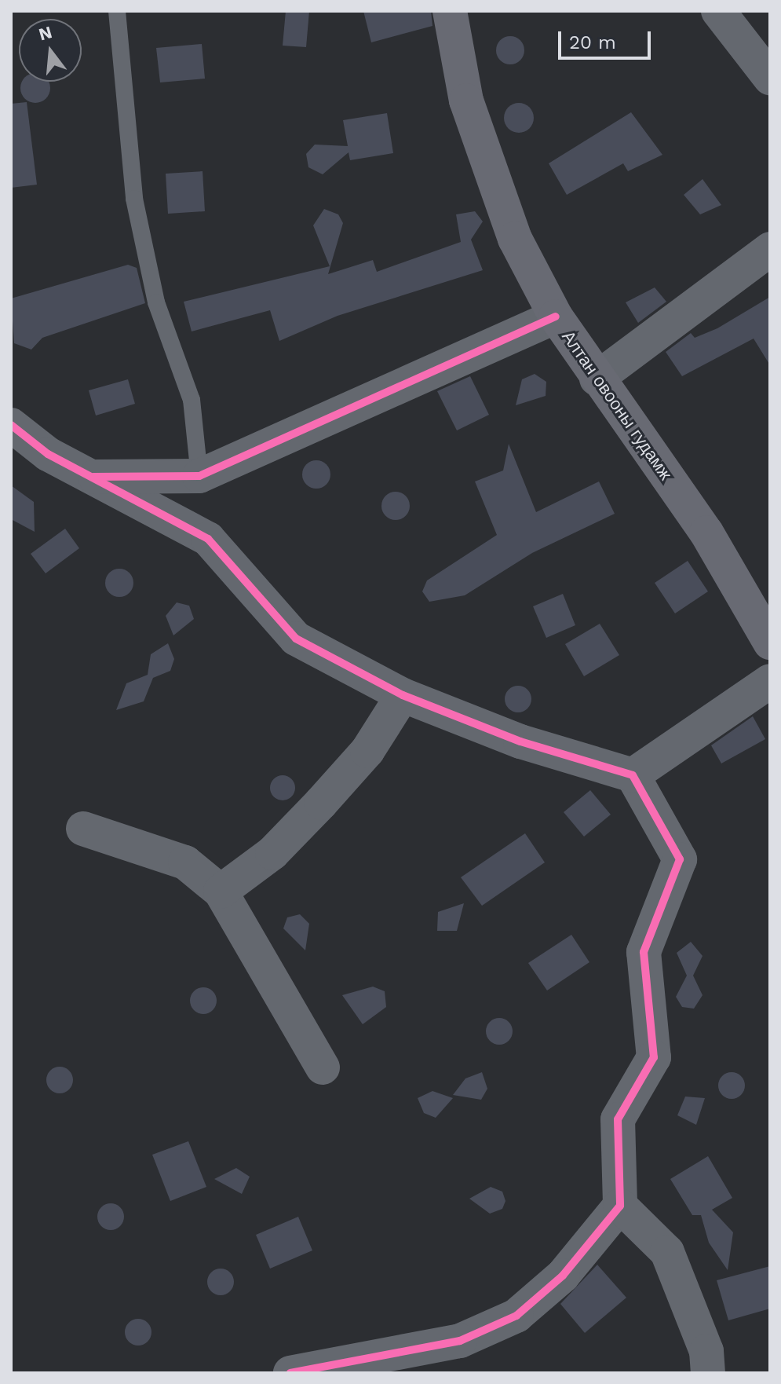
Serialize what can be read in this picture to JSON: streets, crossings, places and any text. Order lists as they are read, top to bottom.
{
  "streets": {
    "main road": ["Алтан овооны гудамж"]
  },
  "scale_bar": "20 m",
  "north": "top"
}
